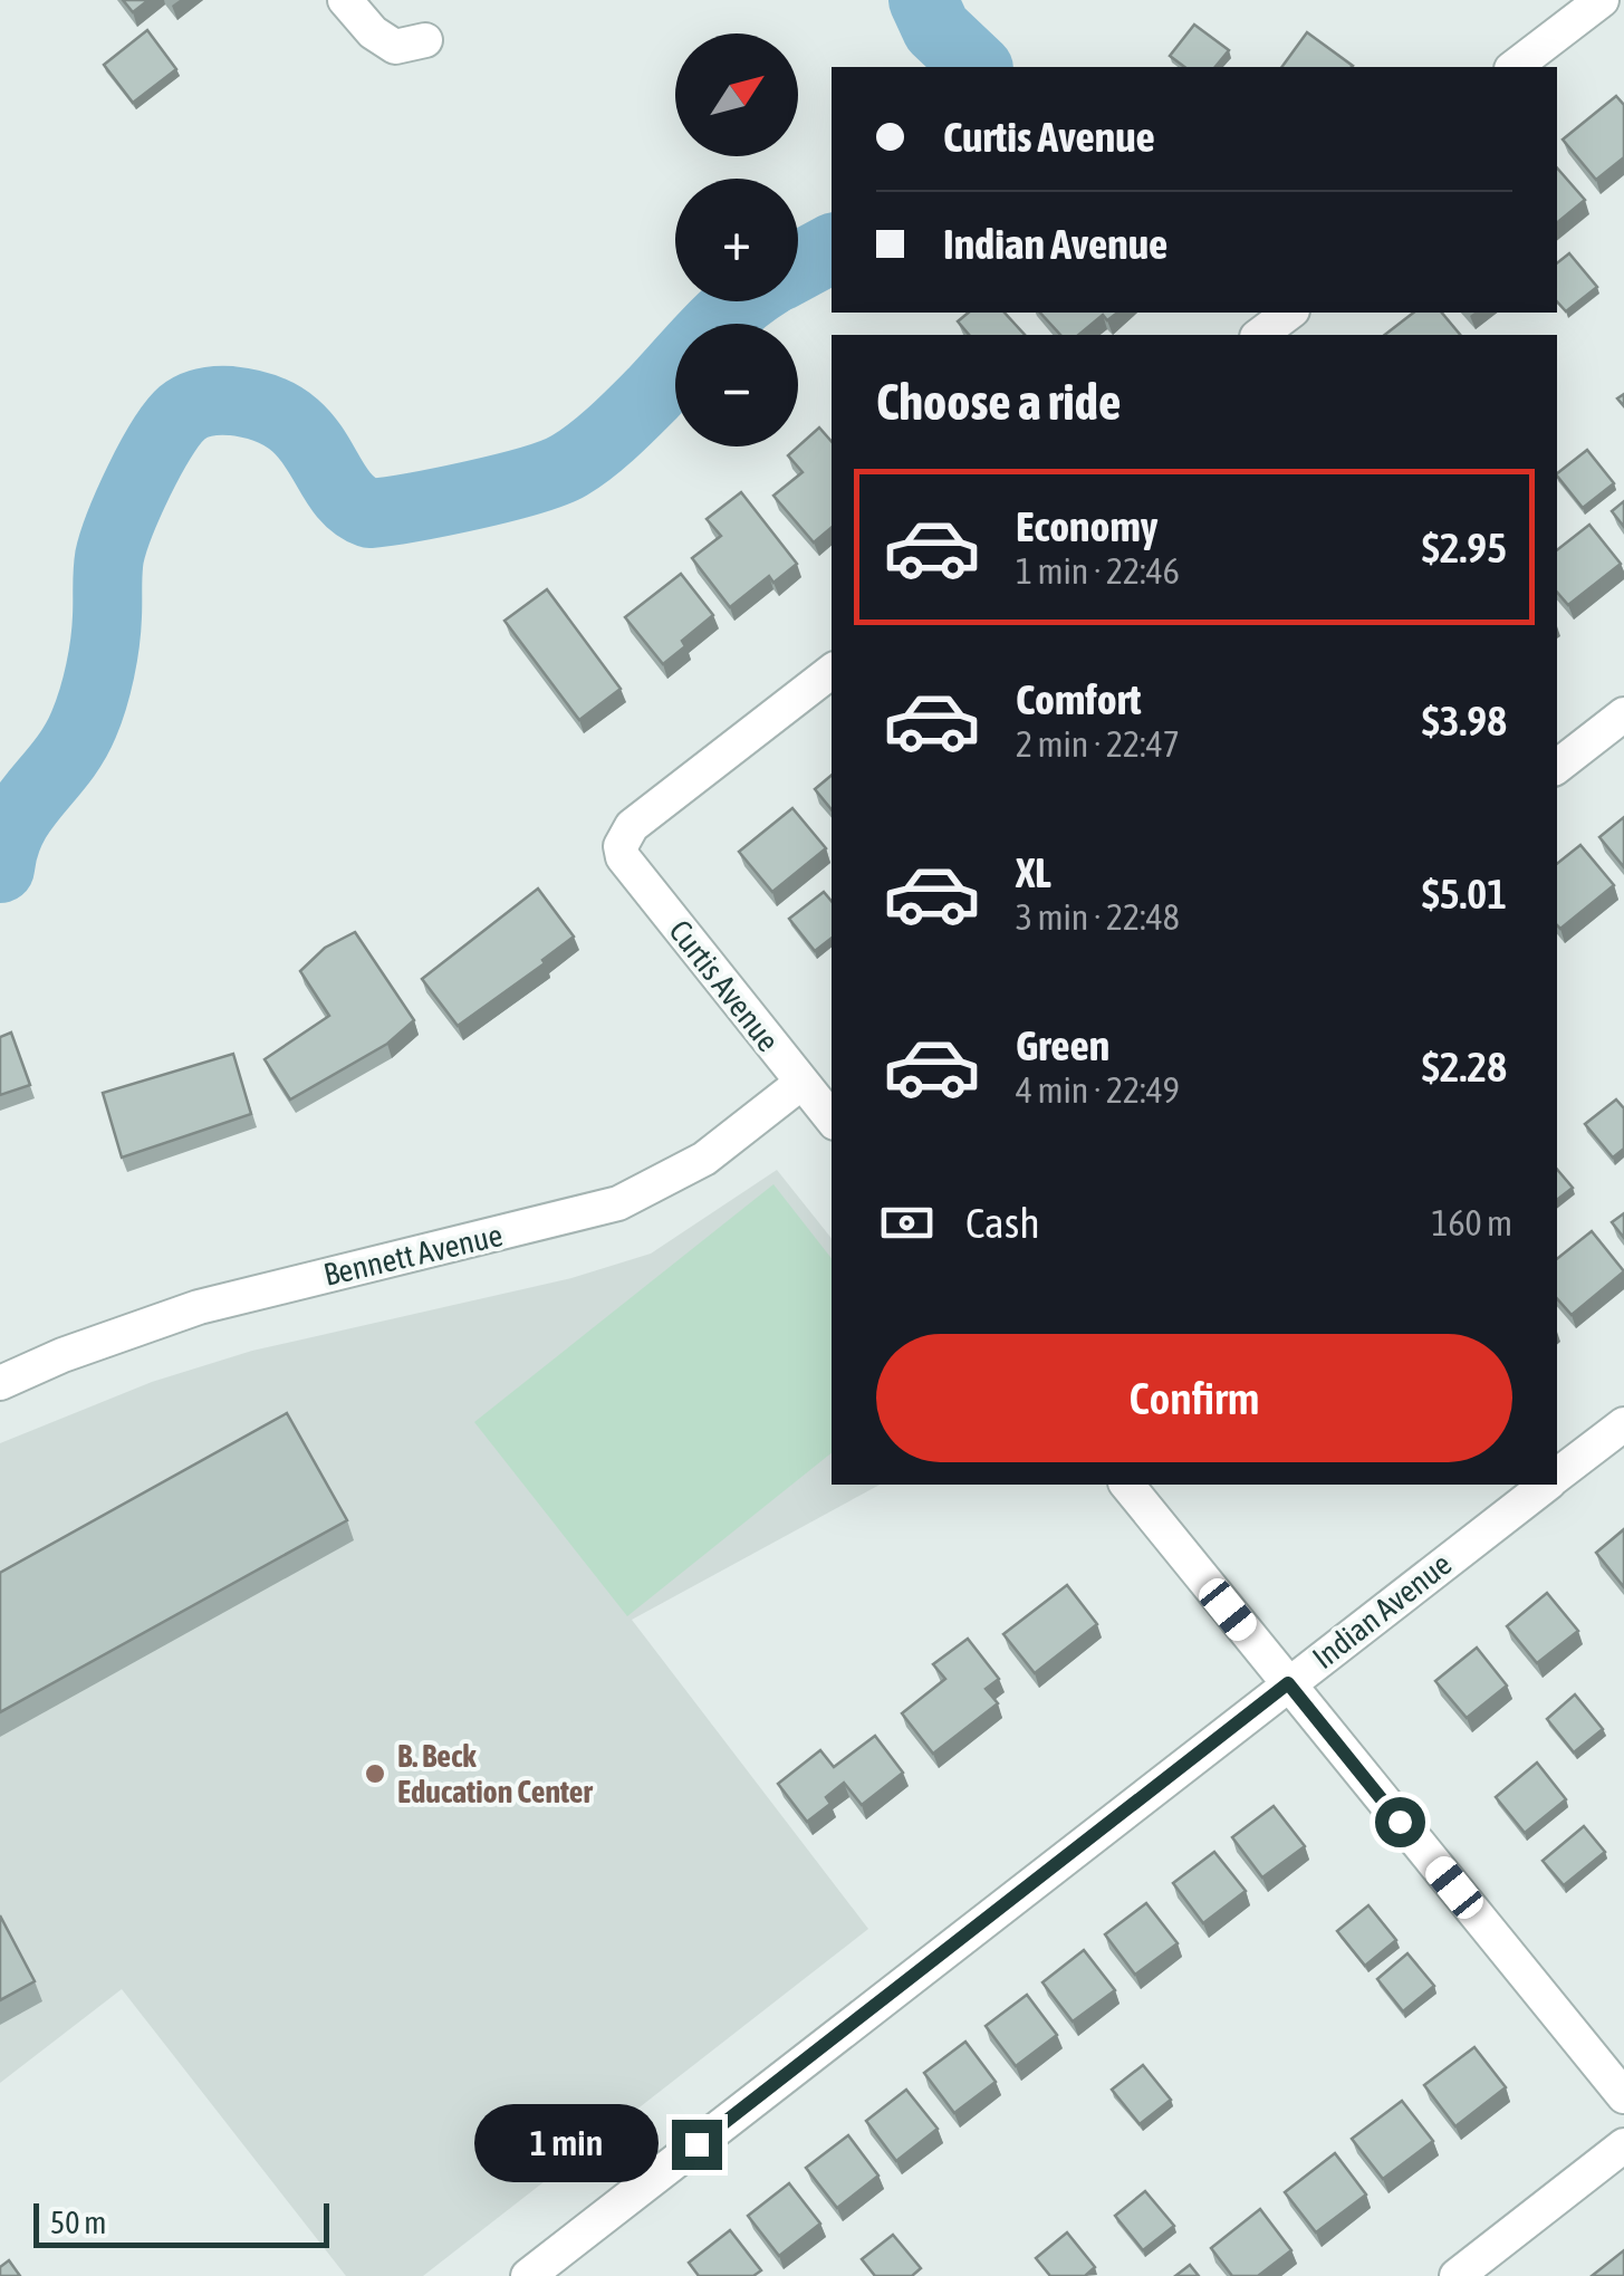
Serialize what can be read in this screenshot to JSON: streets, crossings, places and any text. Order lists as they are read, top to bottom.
{
  "streets": {
    "street": ["Curtis Avenue", "Bennett Avenue", "Indian Avenue"]
  },
  "crossings": [
    ["Curtis Avenue", "Bennett Avenue"]
  ],
  "places": ["B. Beck Education Center"],
  "scale_bar": "50 m",
  "north": "top right",
  "page": {
    "map_buttons": ["+", "−"],
    "banner": ["Curtis Avenue", "Indian Avenue"],
    "heading": "Choose a ride",
    "list": [
      {
        "name": "Economy",
        "note": "1 min · 22:46",
        "value": "$2.95"
      },
      {
        "name": "Comfort",
        "note": "2 min · 22:47",
        "value": "$3.98"
      },
      {
        "name": "XL",
        "note": "3 min · 22:48",
        "value": "$5.01"
      },
      {
        "name": "Green",
        "note": "4 min · 22:49",
        "value": "$2.28"
      }
    ],
    "pay": ["Cash", "160 m"],
    "buttons": "Confirm",
    "bubble": "1 min",
    "scale": "50 m"
  }
}
